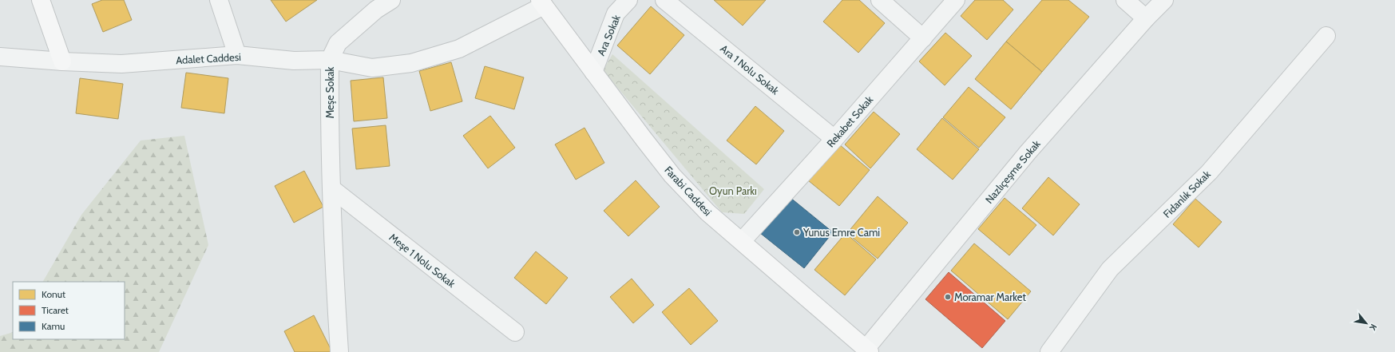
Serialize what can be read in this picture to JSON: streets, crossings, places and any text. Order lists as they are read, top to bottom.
{
  "streets": {
    "street": [
      "Ara Sokak",
      "Adalet Caddesi",
      "Ara 1 Nolu Sokak",
      "Meşe Sokak",
      "Rekabet Sokak",
      "Nazlıçeşme Sokak",
      "Farabi Caddesi",
      "Fidanlık Sokak",
      "Meşe 1 Nolu Sokak"
    ]
  },
  "crossings": [
    ["Ara Sokak", "Farabi Caddesi"],
    ["Adalet Caddesi", "Meşe Sokak"],
    ["Ara 1 Nolu Sokak", "Rekabet Sokak"],
    ["Meşe Sokak", "Farabi Caddesi"],
    ["Meşe Sokak", "Meşe 1 Nolu Sokak"],
    ["Rekabet Sokak", "Farabi Caddesi"],
    ["Nazlıçeşme Sokak", "Farabi Caddesi"]
  ],
  "parks": ["Oyun Parkı"],
  "places": ["Yunus Emre Cami", "Moramar Market"],
  "legend": ["Konut", "Ticaret", "Kamu"],
  "north": "bottom right"
}
